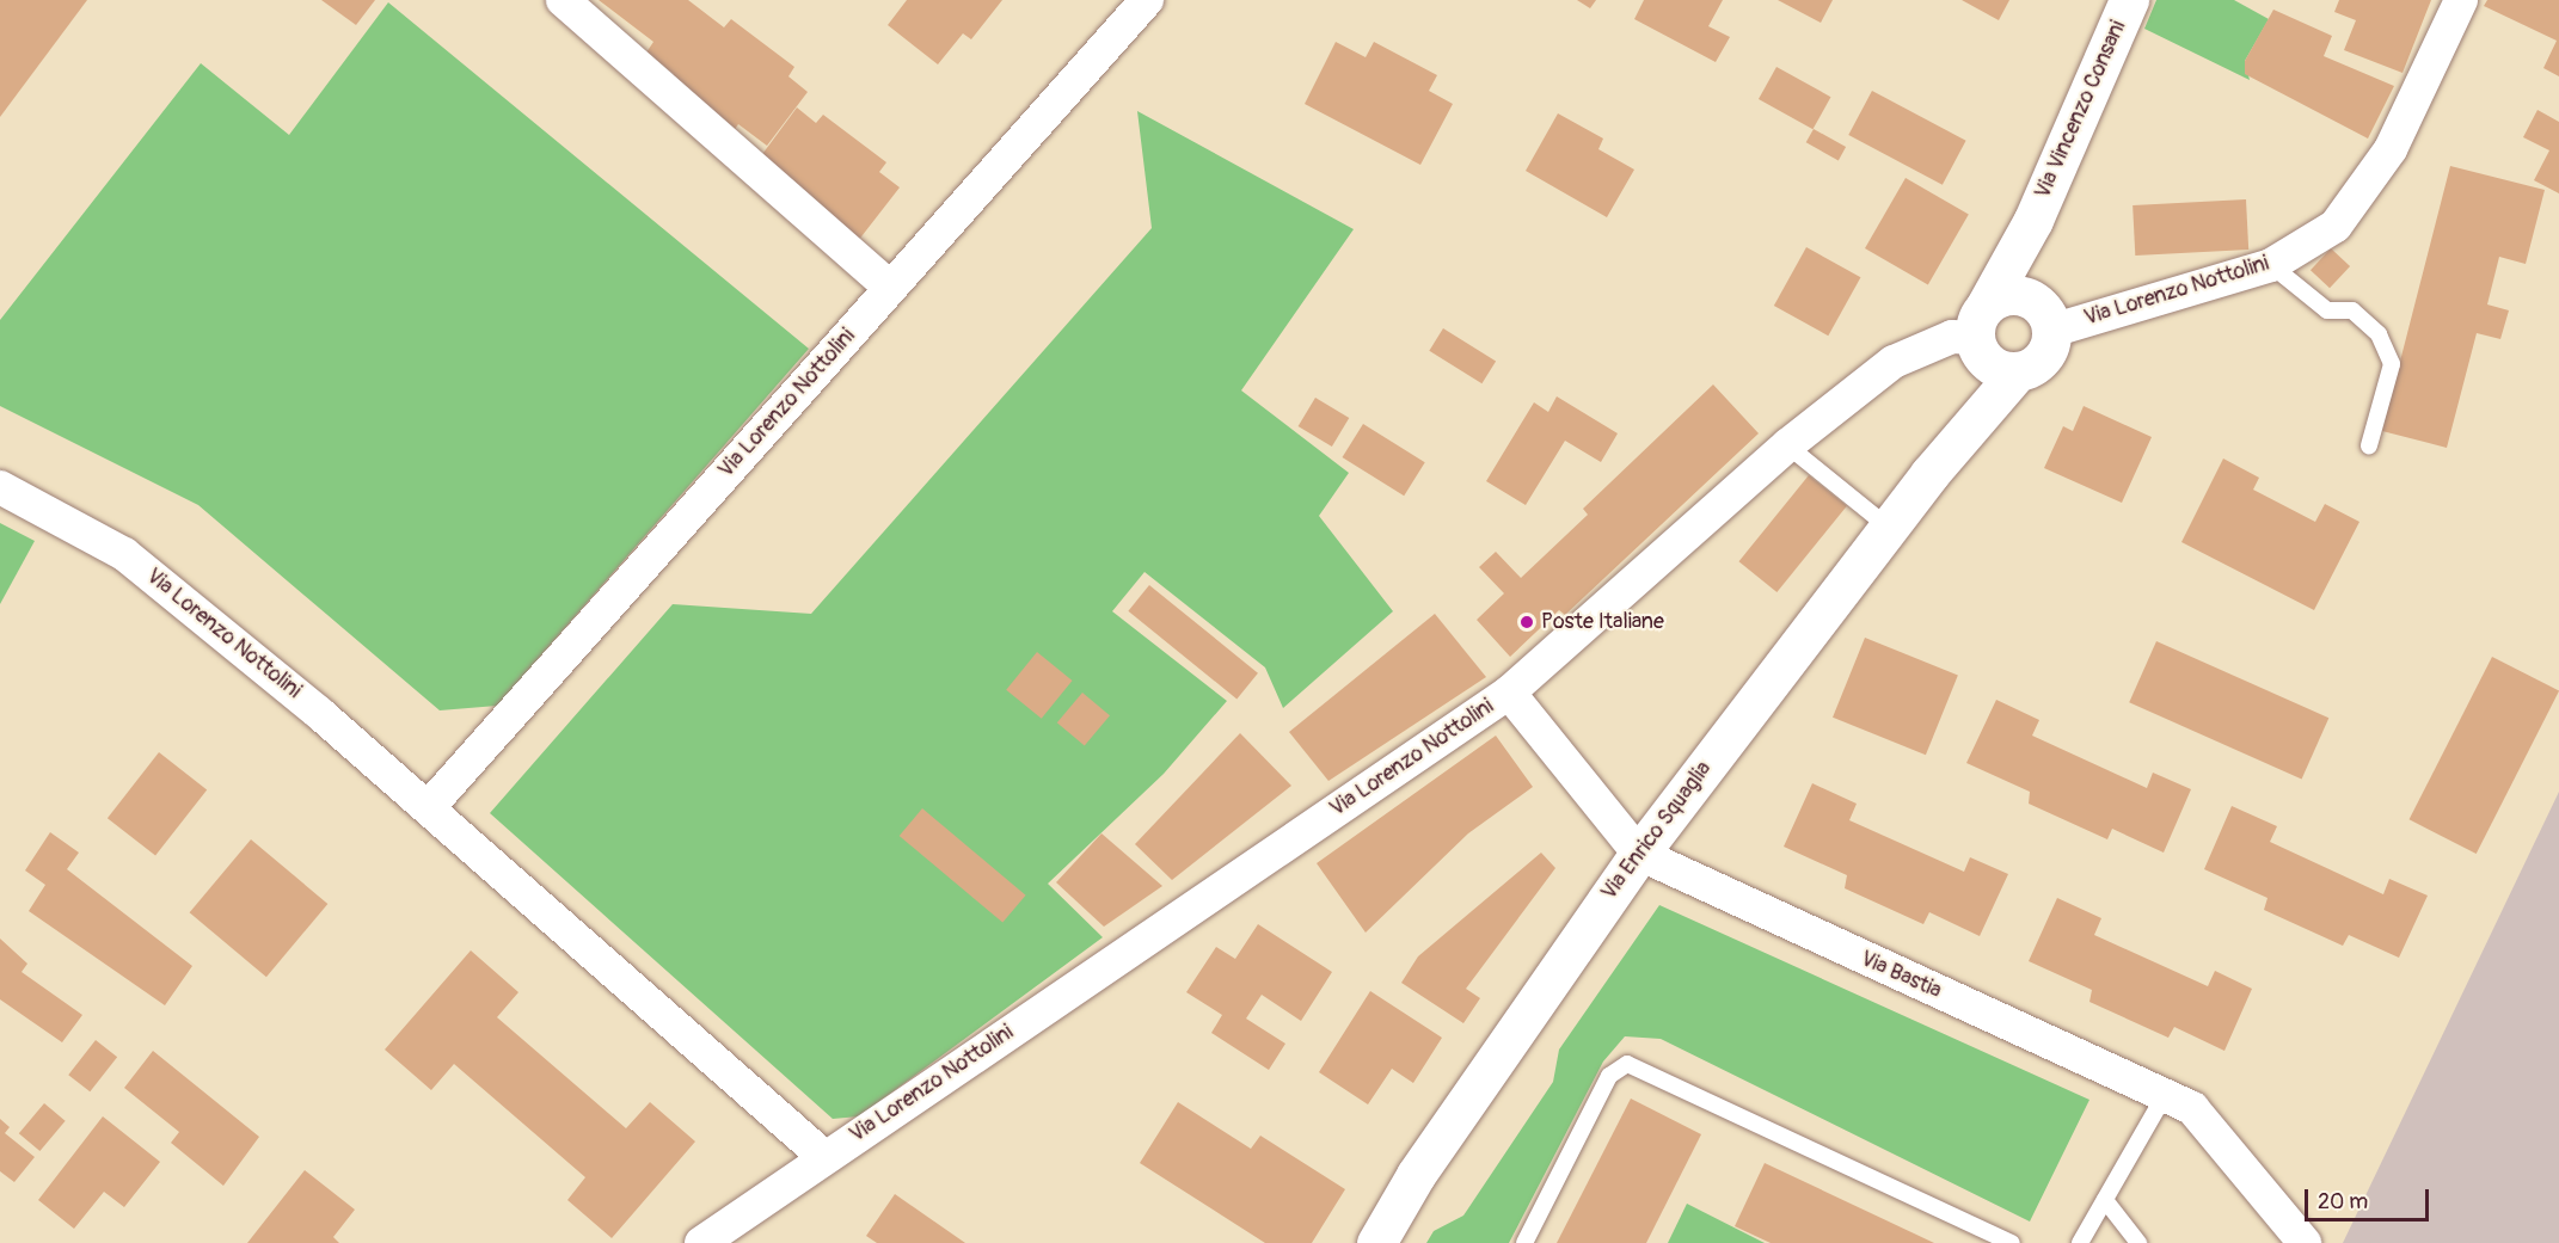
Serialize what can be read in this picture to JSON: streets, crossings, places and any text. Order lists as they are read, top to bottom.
{
  "streets": {
    "street": [
      "Via Vincenzo Consani",
      "Via Lorenzo Nottolini",
      "Via Enrico Squaglia",
      "Via Bastia"
    ]
  },
  "crossings": [
    ["Via Vincenzo Consani", "Via Lorenzo Nottolini"],
    ["Via Vincenzo Consani", "Via Enrico Squaglia"],
    ["Via Lorenzo Nottolini", "Via Enrico Squaglia"],
    ["Via Lorenzo Nottolini", "Via Bastia"],
    ["Via Enrico Squaglia", "Via Bastia"]
  ],
  "places": ["Poste Italiane"],
  "scale_bar": "20 m"
}
